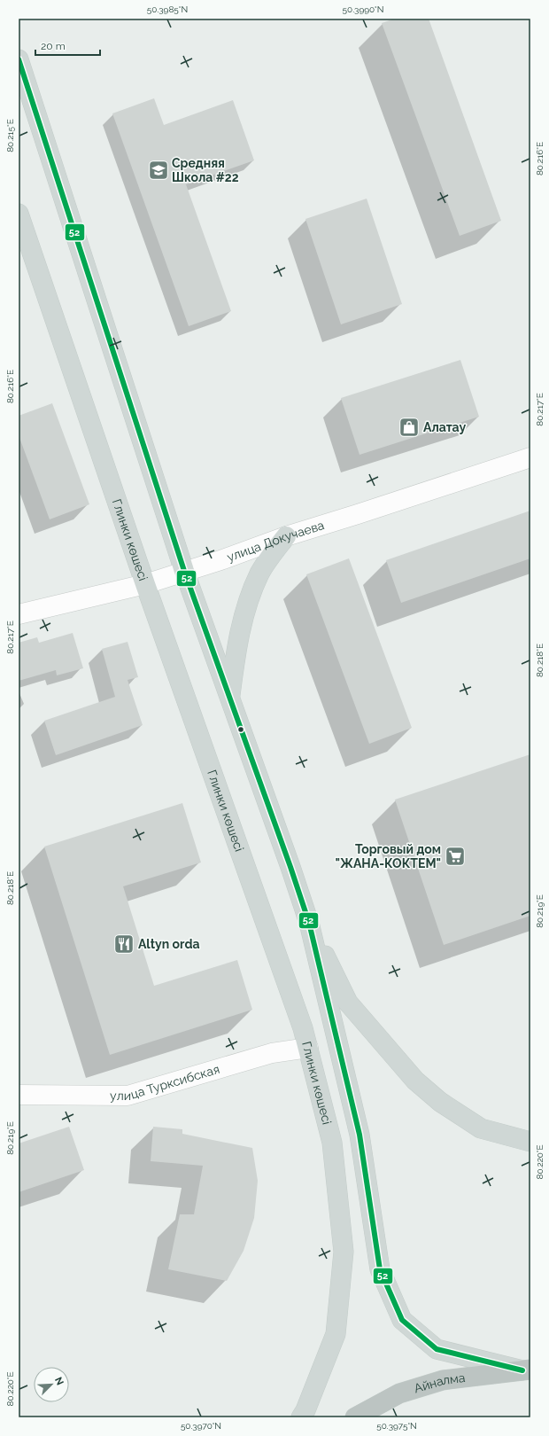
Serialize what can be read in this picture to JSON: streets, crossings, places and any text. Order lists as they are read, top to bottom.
{
  "streets": {
    "highway": ["Айналма"],
    "main road": ["Глинки көшесі"],
    "street": ["улица Докучаева", "улица Турксибская"]
  },
  "crossings": [
    ["Глинки көшесі", "улица Докучаева"],
    ["Глинки көшесі", "улица Турксибская"]
  ],
  "places": {
    "school or university": ["Средняя Школа #22"],
    "shop": ["Алатау"],
    "supermarket": ["Торговый дом \"ЖАНА-КОКТЕМ\""],
    "restaurant": ["Altyn orda"]
  },
  "lines": ["transit line 52"],
  "scale_bar": "20 m",
  "north": "top right",
  "coordinates": [
    "50.3985°N",
    "50.3990°N",
    "80.215°E",
    "80.216°E",
    "80.217°E",
    "80.218°E",
    "80.219°E",
    "80.220°E",
    "50.3970°N",
    "50.3975°N"
  ]
}
